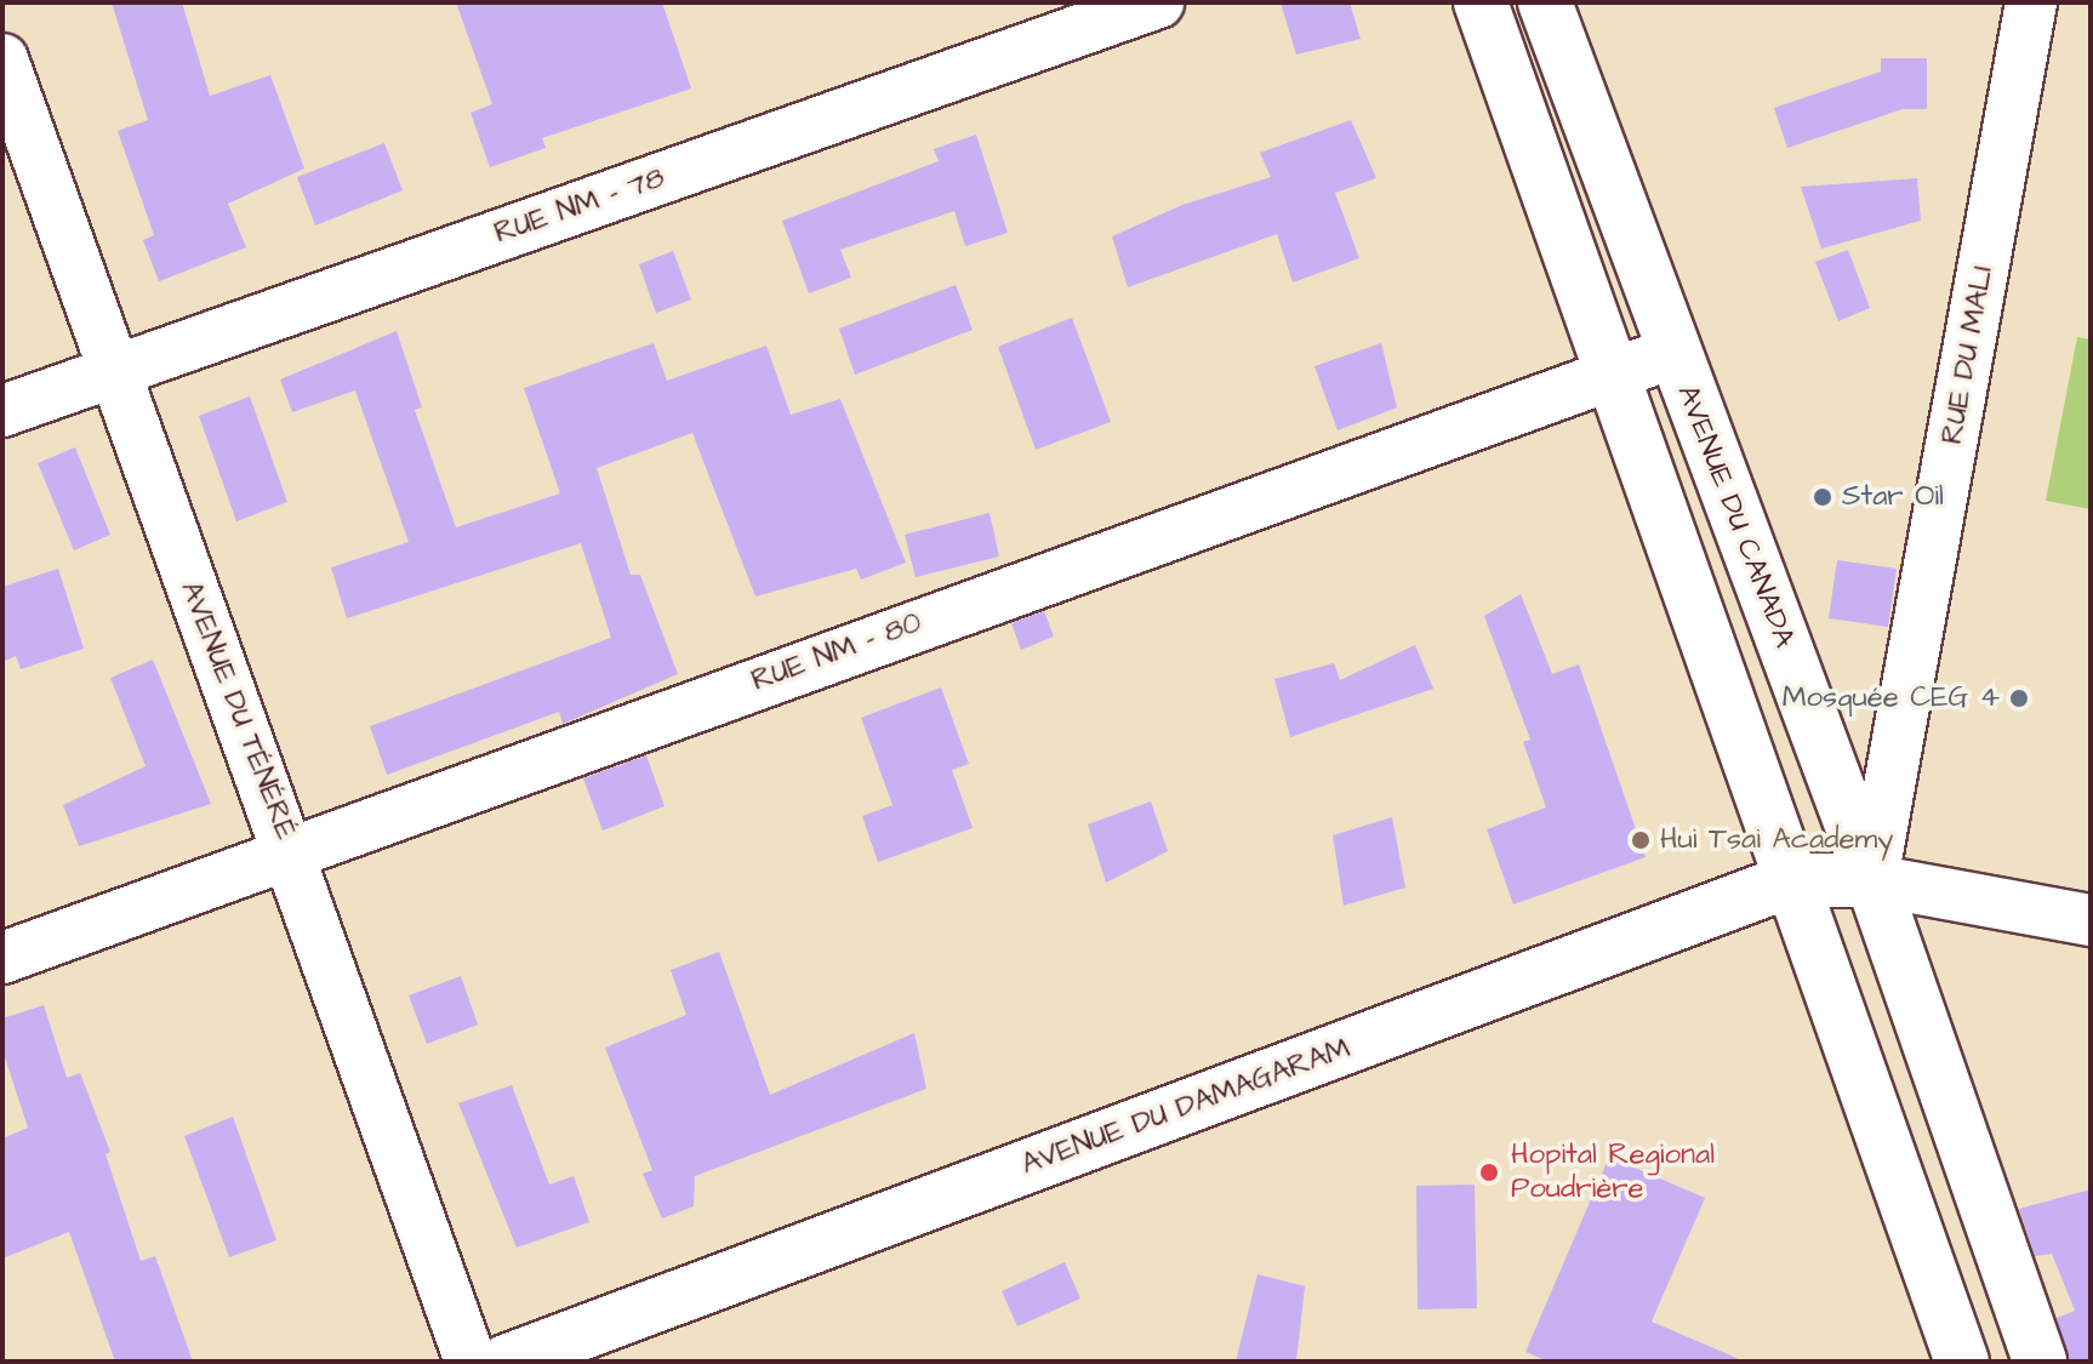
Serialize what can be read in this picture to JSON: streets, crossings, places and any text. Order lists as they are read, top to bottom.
{
  "streets": {
    "street": [
      "RUE NM - 78",
      "RUE DU MALI",
      "AVENUE DU CANADA",
      "RUE NM - 80",
      "AVENUE DU TÉNÉRÉ",
      "AVENUE DU DAMAGARAM"
    ]
  },
  "crossings": [
    ["RUE NM - 78", "AVENUE DU TÉNÉRÉ"],
    ["RUE DU MALI", "AVENUE DU CANADA"],
    ["RUE DU MALI", "AVENUE DU DAMAGARAM"],
    ["AVENUE DU CANADA", "RUE NM - 80"],
    ["AVENUE DU CANADA", "AVENUE DU DAMAGARAM"],
    ["RUE NM - 80", "AVENUE DU TÉNÉRÉ"]
  ],
  "places": [
    "Star Oil",
    "Mosquée CEG 4",
    "Hui Tsai Academy",
    "Hopital Regional Poudrière"
  ]
}
